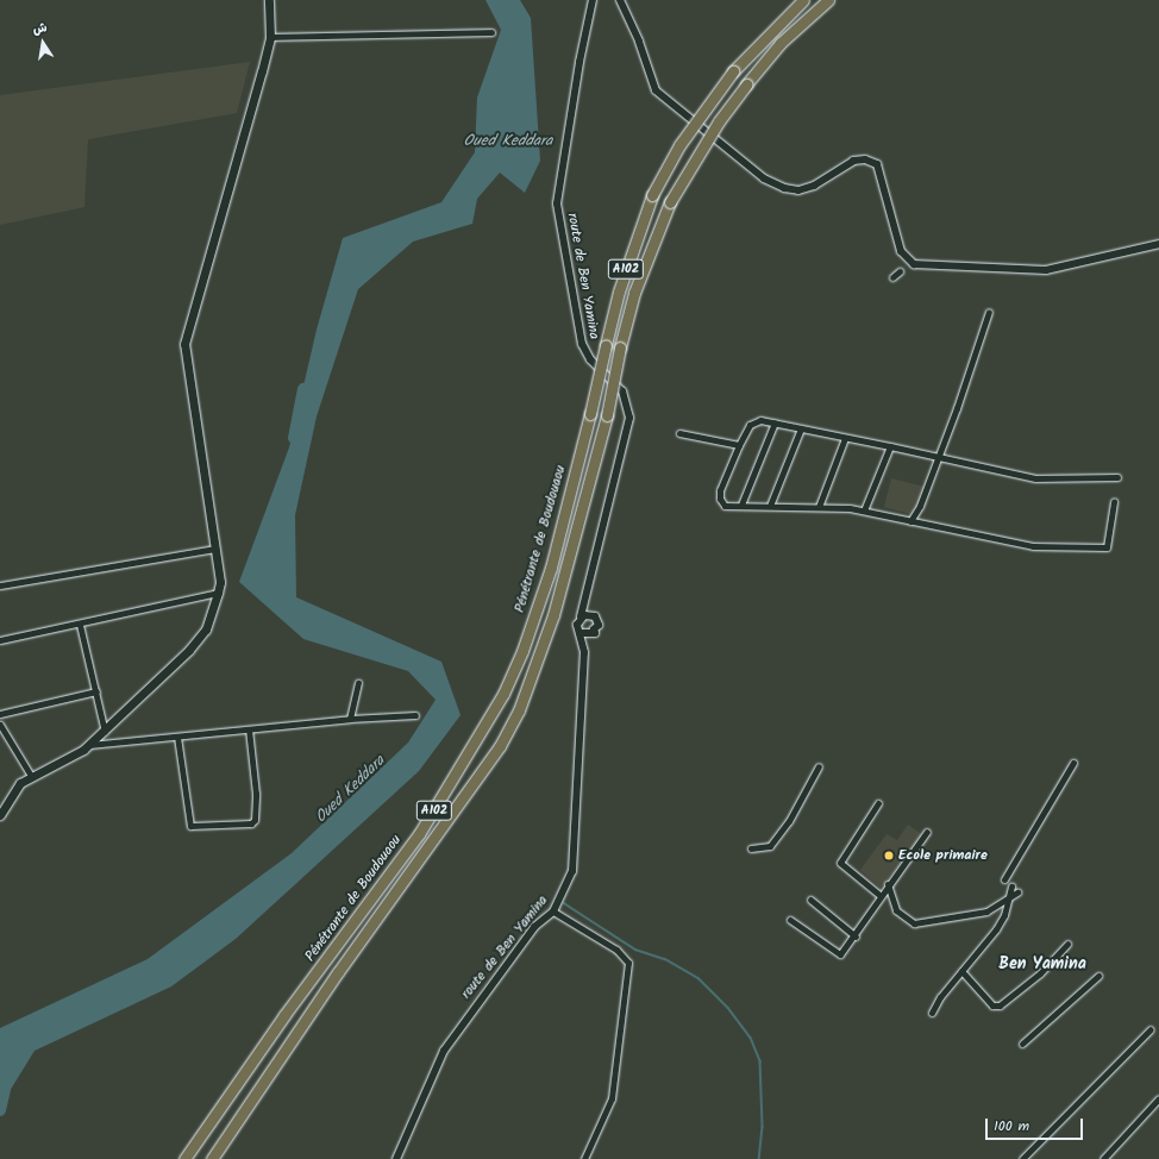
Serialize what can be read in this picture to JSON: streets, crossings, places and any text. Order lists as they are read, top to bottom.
{
  "streets": {
    "highway": ["A102", "Pénétrante de Boudouaou"],
    "street": ["route de Ben Yamina"]
  },
  "districts": ["Ben Yamina"],
  "water": ["Oued Keddara"],
  "places": ["Ecole primaire"],
  "scale_bar": "100 m",
  "north": "top"
}
